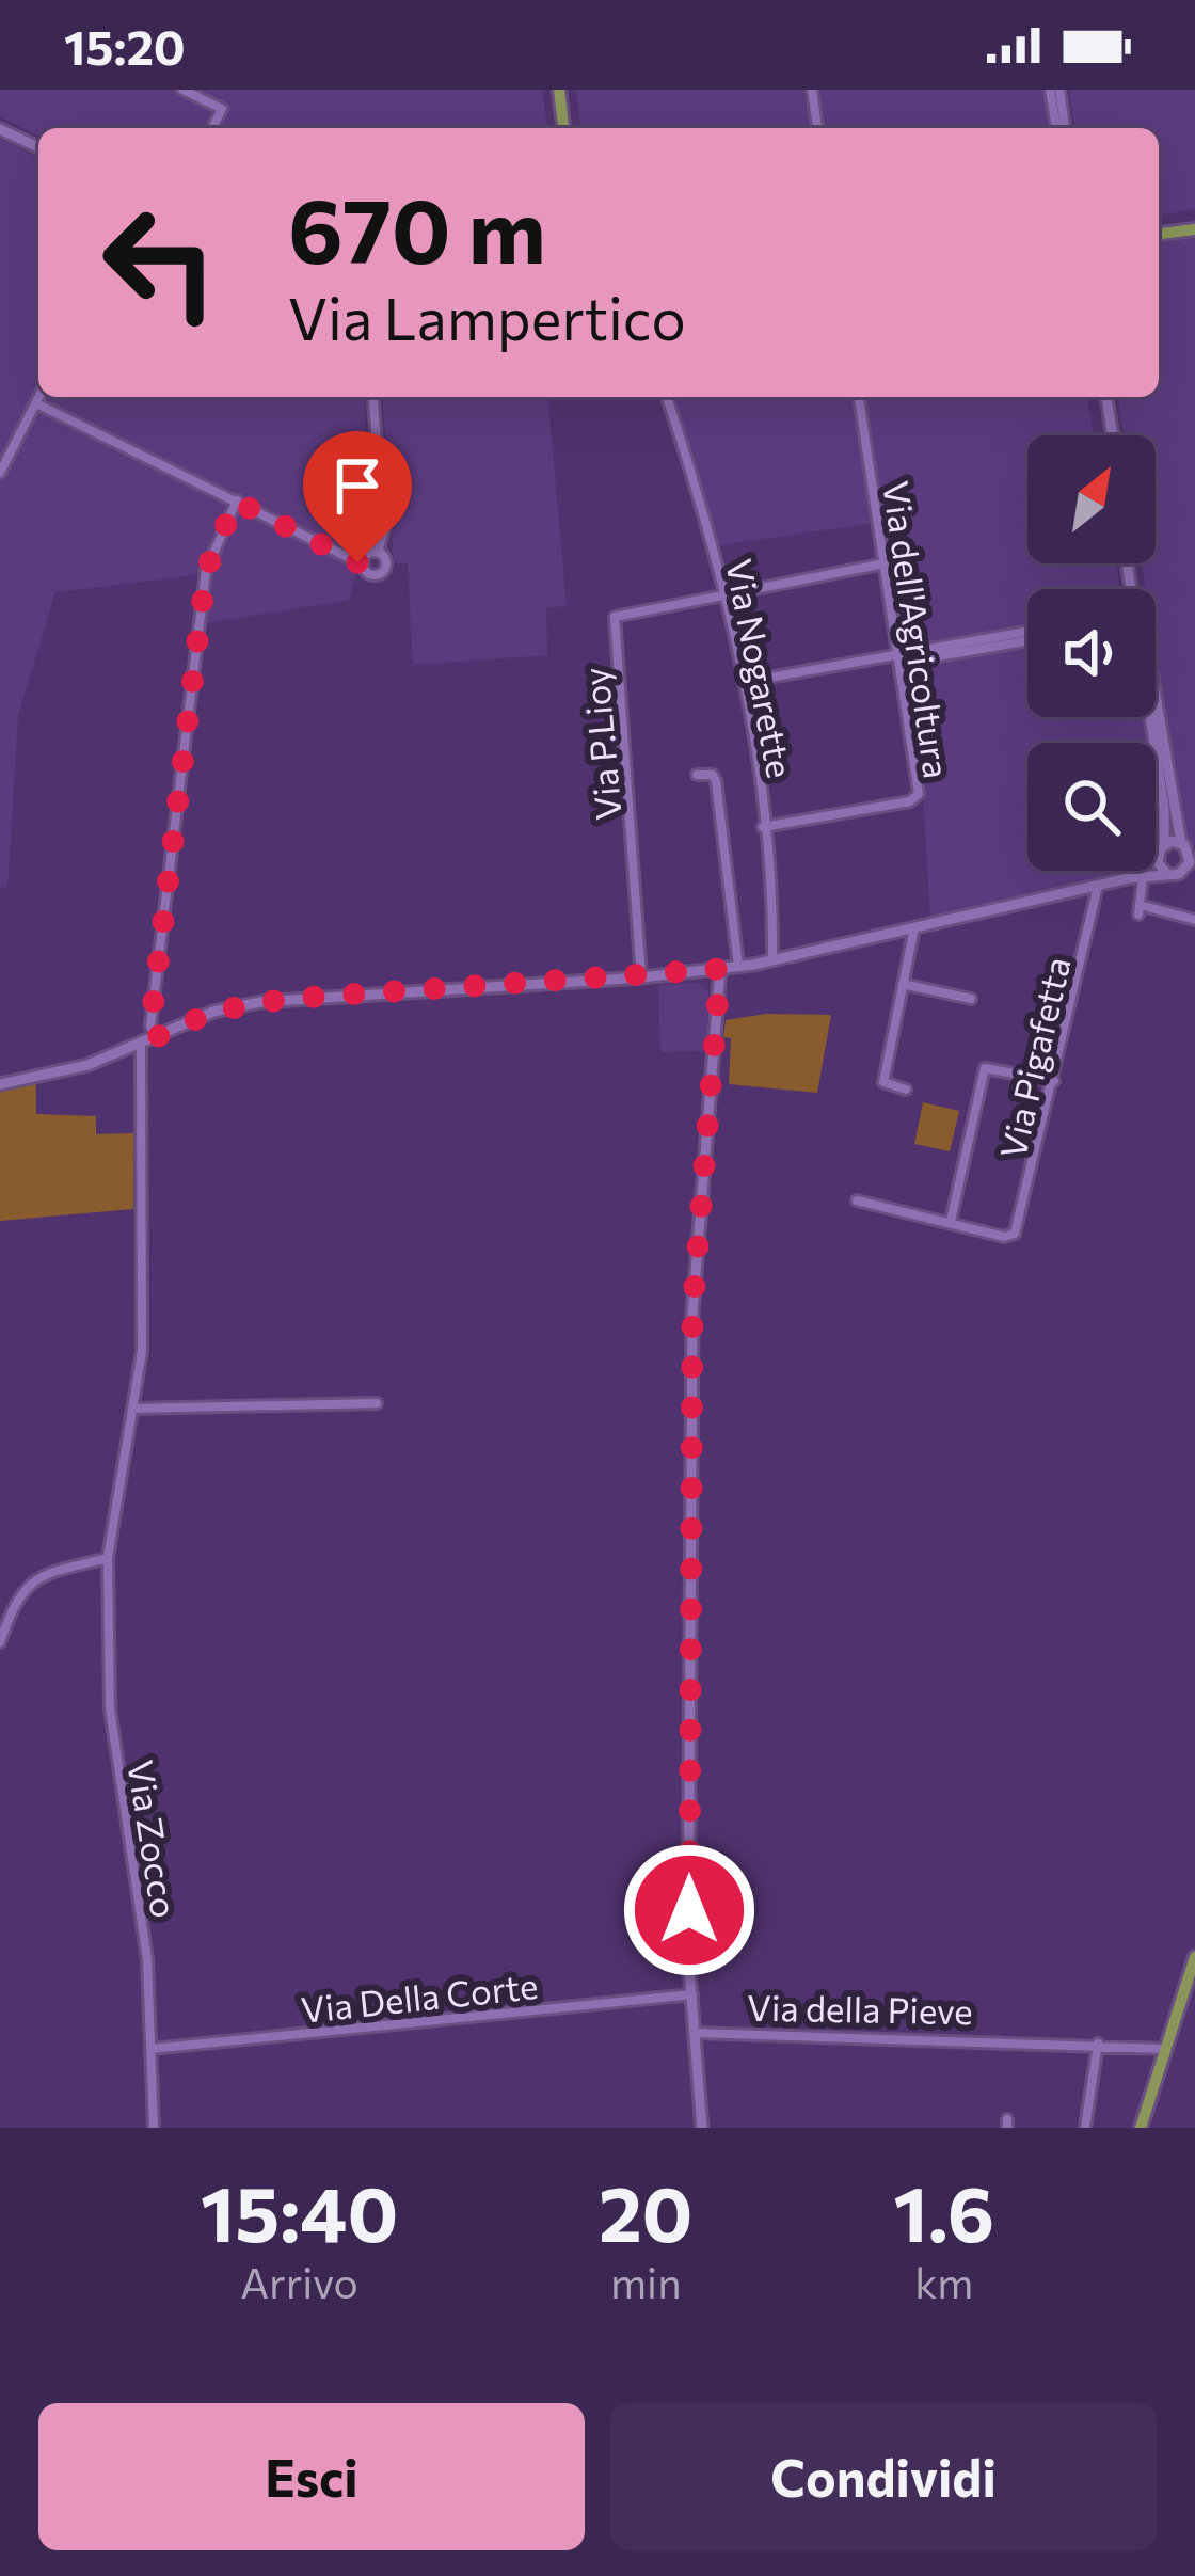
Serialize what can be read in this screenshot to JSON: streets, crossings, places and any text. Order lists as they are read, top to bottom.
{
  "streets": {
    "street": [
      "Via dell'Agricoltura",
      "Via Nogarette",
      "Via P.Lioy",
      "Via Pigafetta",
      "Via Zocco",
      "Via Della Corte",
      "Via della Pieve"
    ]
  },
  "crossings": [
    ["Via dell'Agricoltura", "Via Nogarette"],
    ["Via Nogarette", "Via P.Lioy"],
    ["Via Zocco", "Via Della Corte"],
    ["Via Della Corte", "Via della Pieve"]
  ],
  "north": "top right",
  "page": {
    "status": "15:20",
    "turn": ["670 m", "Via Lampertico"],
    "eta": [
      "15:40",
      "Arrivo",
      "20",
      "min",
      "1.6",
      "km"
    ],
    "buttons": ["Esci", "Condividi"]
  }
}
